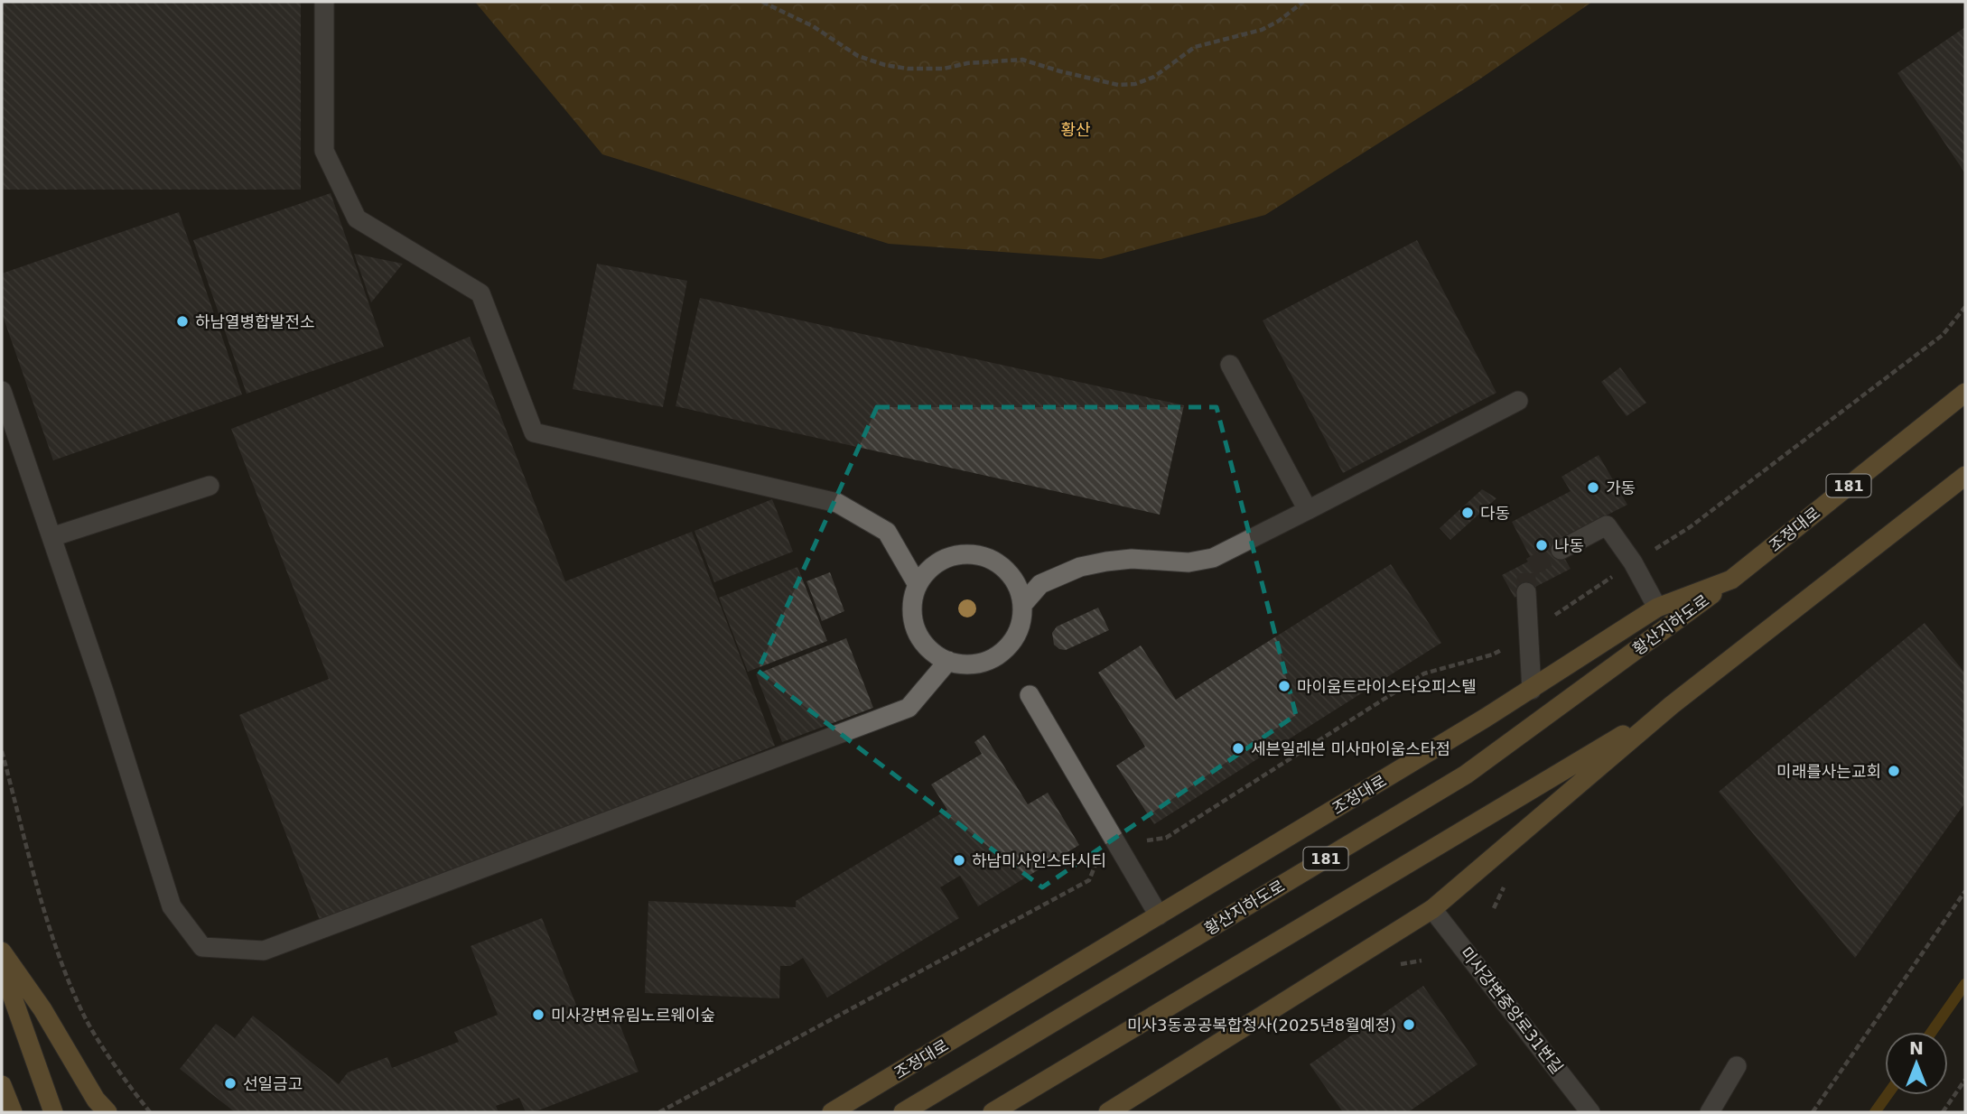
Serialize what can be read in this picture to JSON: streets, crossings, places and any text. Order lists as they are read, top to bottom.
{
  "streets": {
    "main road": ["181", "조정대로", "황산지하도로"],
    "street": ["미사강변중앙로31번길"]
  },
  "crossings": [
    ["조정대로", "황산지하도로"]
  ],
  "parks": ["황산"],
  "places": [
    "하남열병합발전소",
    "가동",
    "다동",
    "나동",
    "마이움트라이스타오피스텔",
    "세븐일레븐 미사마이움스타점",
    "미래를사는교회",
    "하남미사인스타시티",
    "미사강변유림노르웨이숲",
    "미사3동공공복합청사(2025년8월예정)",
    "선일금고"
  ],
  "north": "top"
}
